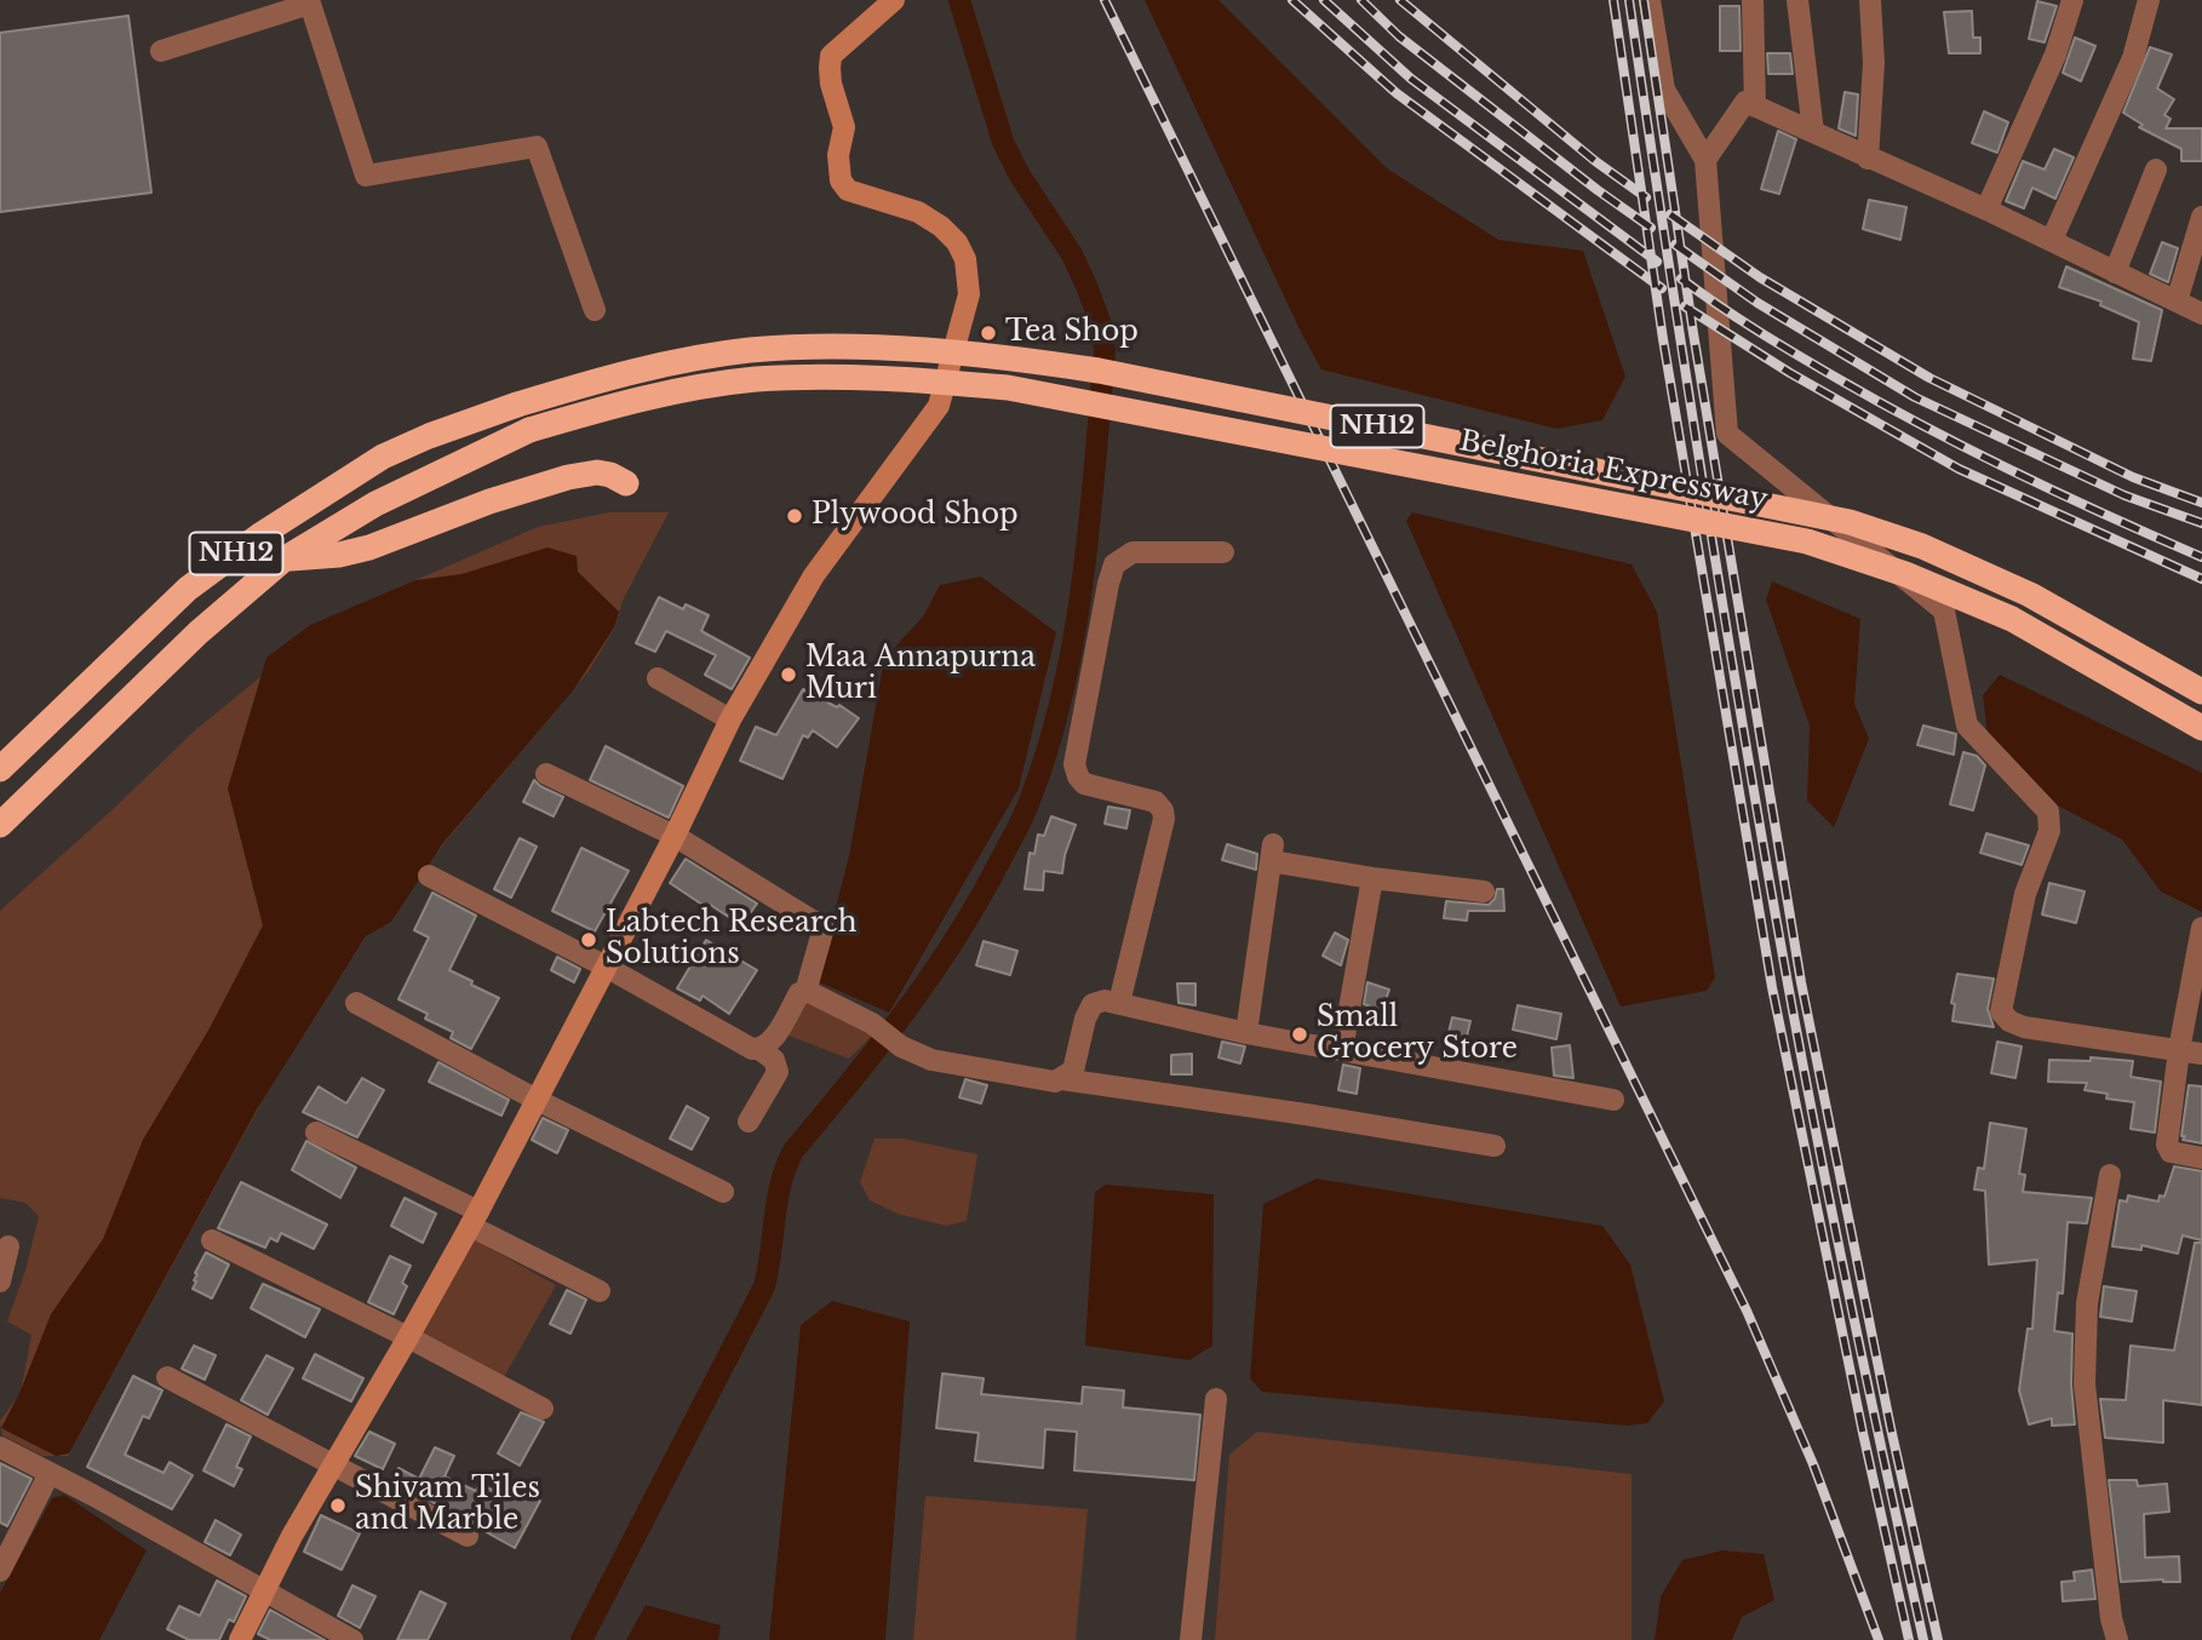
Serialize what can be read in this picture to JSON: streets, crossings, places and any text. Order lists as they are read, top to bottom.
{
  "streets": {
    "highway": ["NH12", "Belghoria Expressway"]
  },
  "places": [
    "Tea Shop",
    "Plywood Shop",
    "Maa Annapurna Muri",
    "Labtech Research Solutions",
    "Small Grocery Store",
    "Shivam Tiles and Marble"
  ]
}
